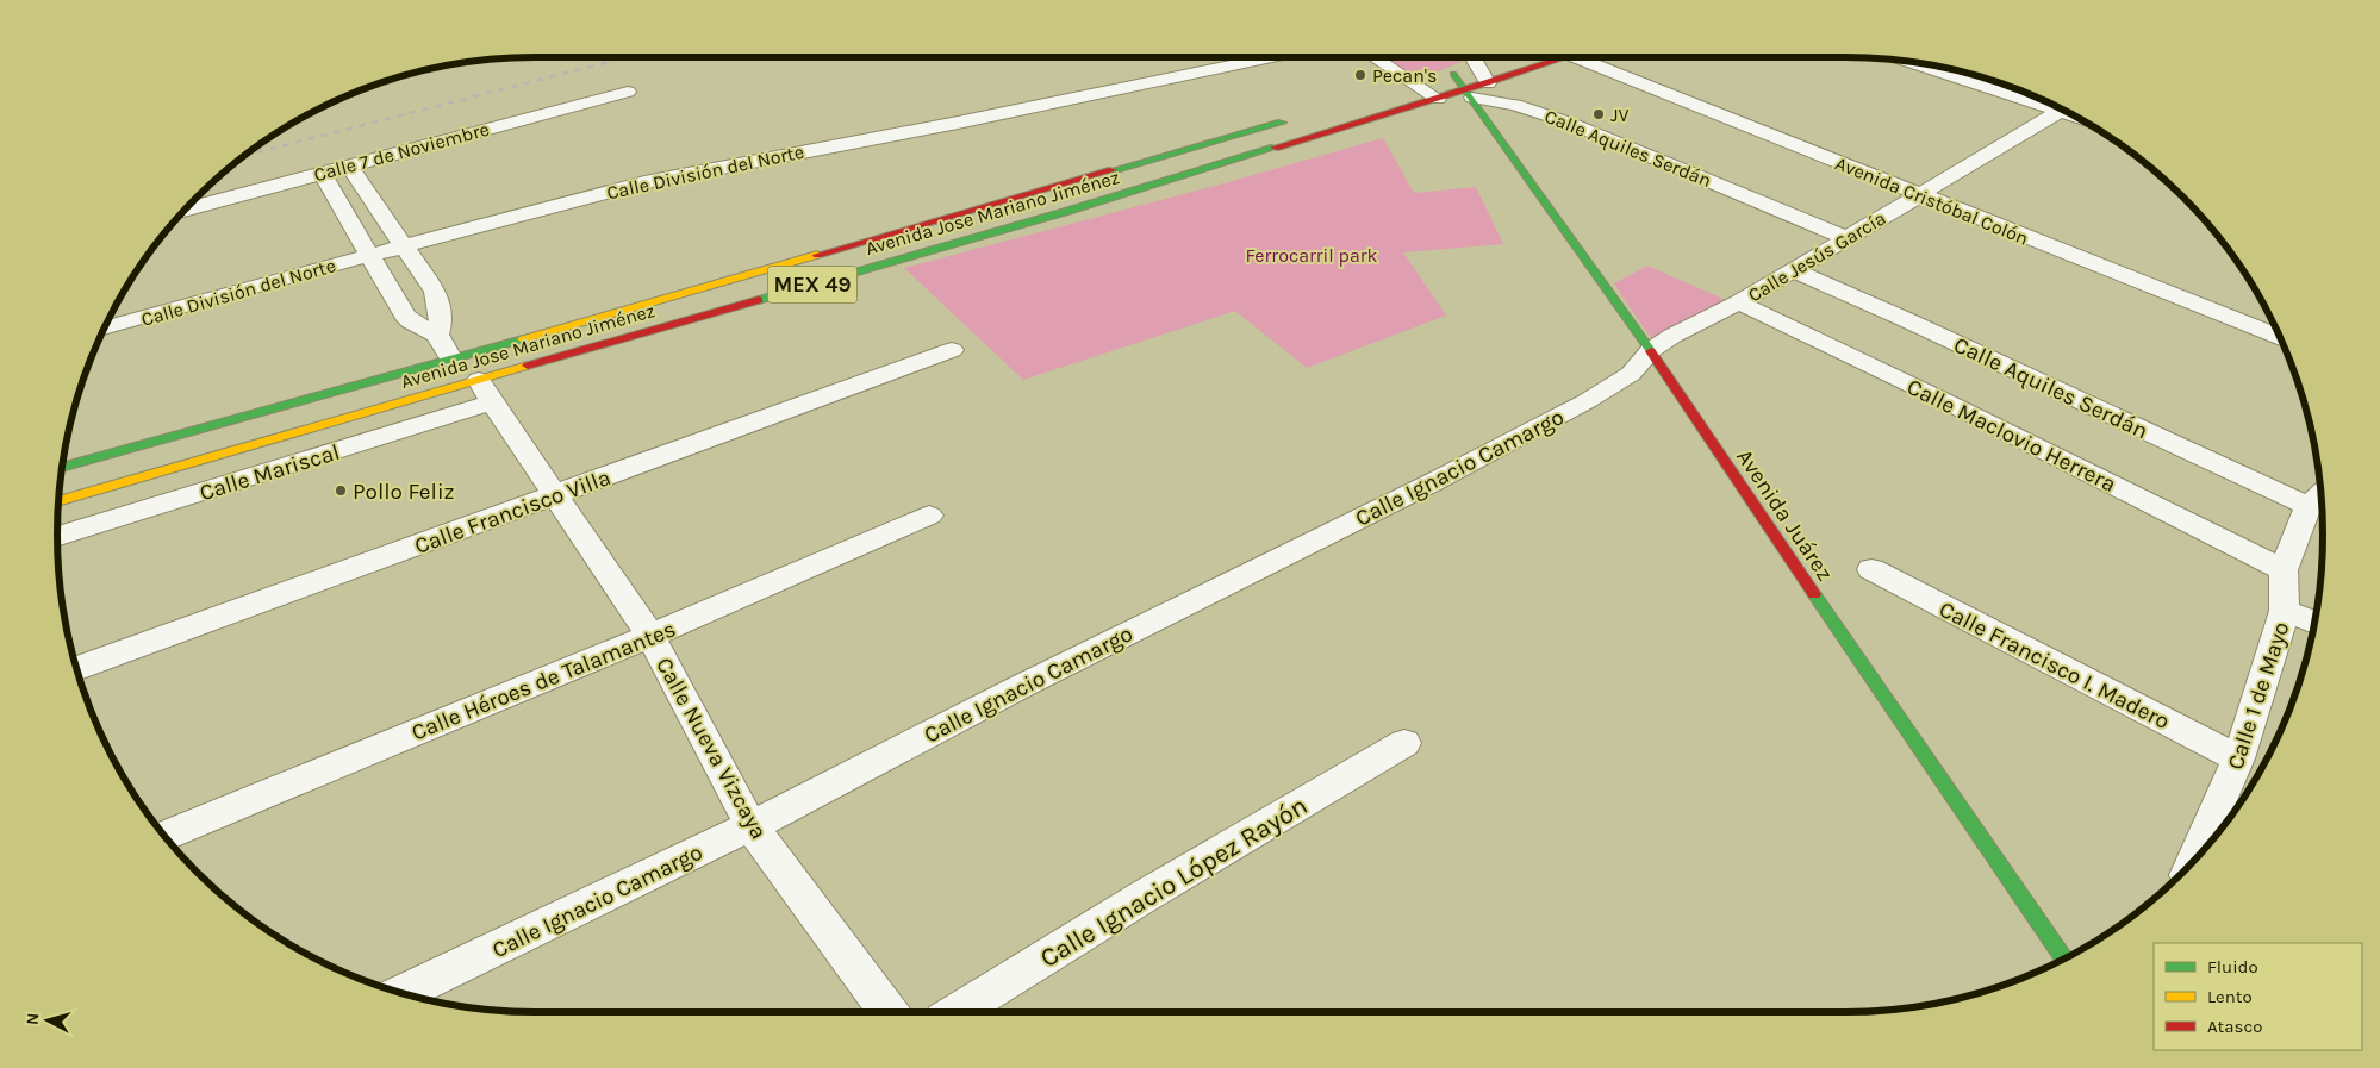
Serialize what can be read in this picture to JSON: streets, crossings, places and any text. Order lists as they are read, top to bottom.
{
  "streets": {
    "main road": ["Avenida Jose Mariano Jiménez", "MEX 49", "Avenida Juárez"],
    "street": [
      "Calle Aquiles Serdán",
      "Calle 7 de Noviembre",
      "Calle División del Norte",
      "Avenida Cristóbal Colón",
      "Calle Jesús García",
      "Calle Maclovio Herrera",
      "Calle Ignacio Camargo",
      "Calle Mariscal",
      "Calle Francisco Villa",
      "Calle Francisco I. Madero",
      "Calle Héroes de Talamantes",
      "Calle 1 de Mayo",
      "Calle Nueva Vizcaya",
      "Calle Ignacio López Rayón"
    ]
  },
  "crossings": [
    ["Calle Aquiles Serdán", "Avenida Jose Mariano Jiménez"],
    ["Calle Aquiles Serdán", "Calle Jesús García"],
    ["Calle Aquiles Serdán", "Avenida Juárez"],
    ["Avenida Cristóbal Colón", "Calle Jesús García"],
    ["Avenida Jose Mariano Jiménez", "Calle Mariscal"],
    ["Avenida Jose Mariano Jiménez", "Avenida Juárez"],
    ["Avenida Jose Mariano Jiménez", "Calle Nueva Vizcaya"],
    ["Calle Jesús García", "Calle Maclovio Herrera"],
    ["Calle Jesús García", "Calle Ignacio Camargo"],
    ["Calle Jesús García", "Avenida Juárez"],
    ["Calle Maclovio Herrera", "Calle 1 de Mayo"],
    ["Calle Ignacio Camargo", "Avenida Juárez"],
    ["Calle Ignacio Camargo", "Calle Nueva Vizcaya"],
    ["Calle Mariscal", "Calle Nueva Vizcaya"],
    ["Calle Francisco Villa", "Calle Nueva Vizcaya"],
    ["Calle Francisco I. Madero", "Calle 1 de Mayo"],
    ["Calle Héroes de Talamantes", "Calle Nueva Vizcaya"]
  ],
  "parks": ["Ferrocarril park"],
  "places": ["Pecan's", "JV", "Pollo Feliz"],
  "legend": ["Fluido", "Lento", "Atasco"],
  "north": "left"
}
